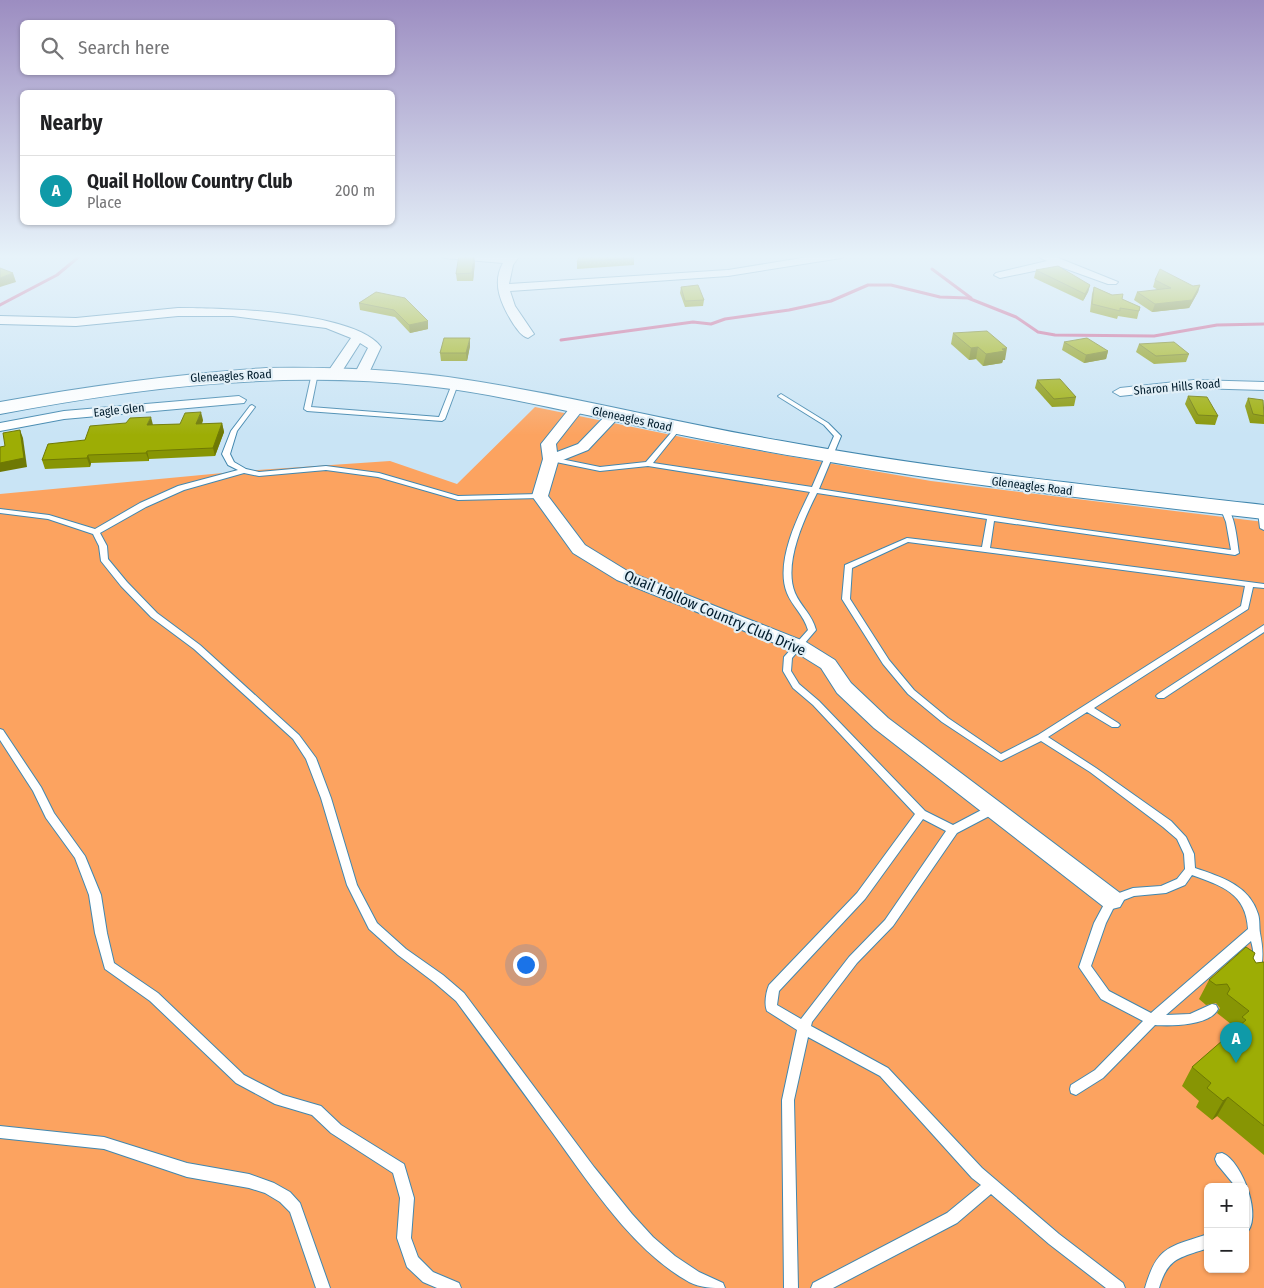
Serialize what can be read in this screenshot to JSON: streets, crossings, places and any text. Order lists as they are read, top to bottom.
{
  "streets": {
    "street": [
      "Gleneagles Road",
      "Sharon Hills Road",
      "Eagle Glen",
      "Quail Hollow Country Club Drive"
    ]
  },
  "page": {
    "search": "Search here",
    "heading": "Nearby",
    "list": [
      {
        "mark": "A",
        "name": "Quail Hollow Country Club",
        "note": "Place",
        "value": "200 m"
      }
    ],
    "pins": "A",
    "map_buttons": ["+", "−"]
  }
}
